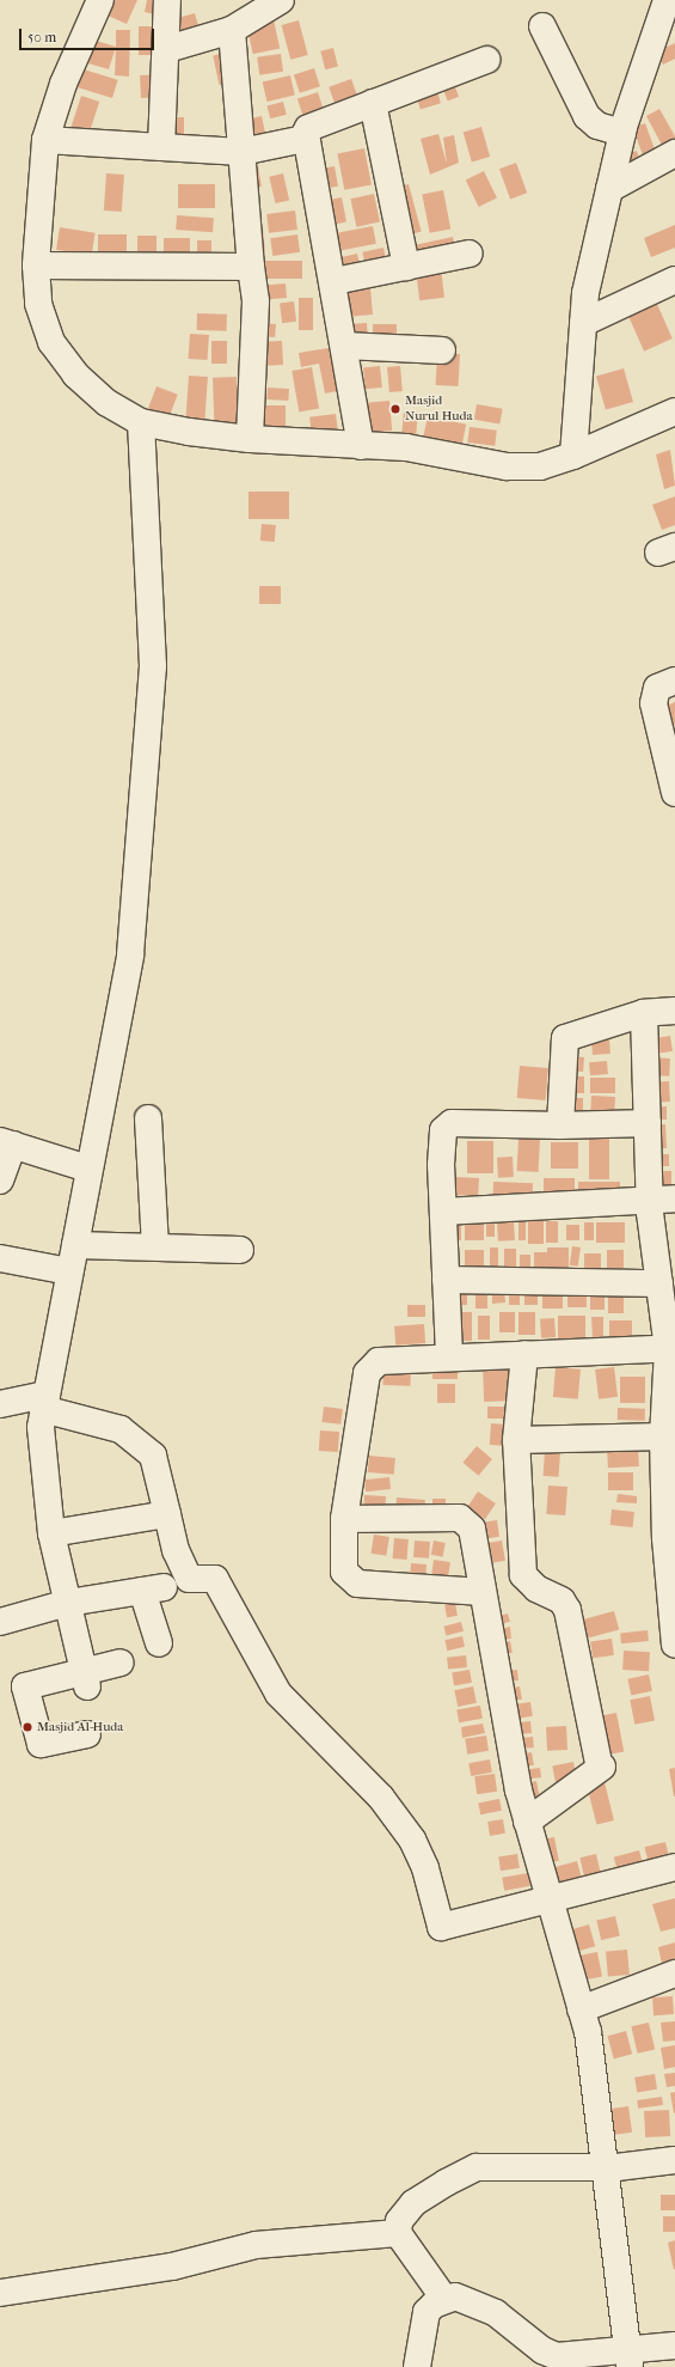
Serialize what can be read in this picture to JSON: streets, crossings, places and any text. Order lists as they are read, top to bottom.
{
  "places": ["Masjid Nurul Huda", "Masjid Al-Huda"],
  "scale_bar": "50 m"
}
